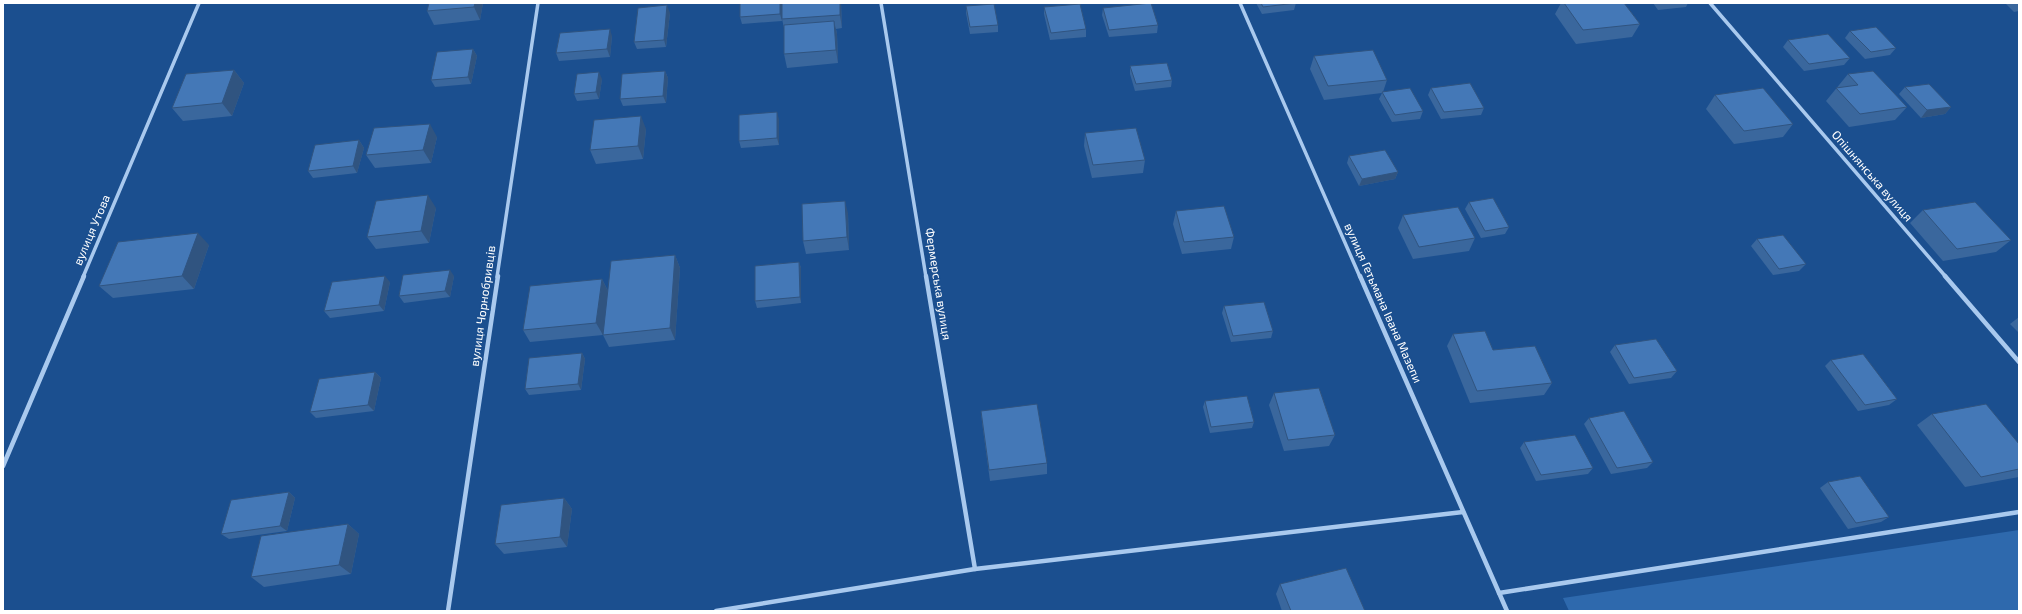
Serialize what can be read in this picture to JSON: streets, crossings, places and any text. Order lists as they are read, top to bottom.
{
  "streets": {
    "street": [
      "Опішнянська вулиця",
      "вулиця Утова",
      "Фермерська вулиця",
      "вулиця Гетьмана Івана Мазепи",
      "вулиця Чорнобривців"
    ]
  }
}
